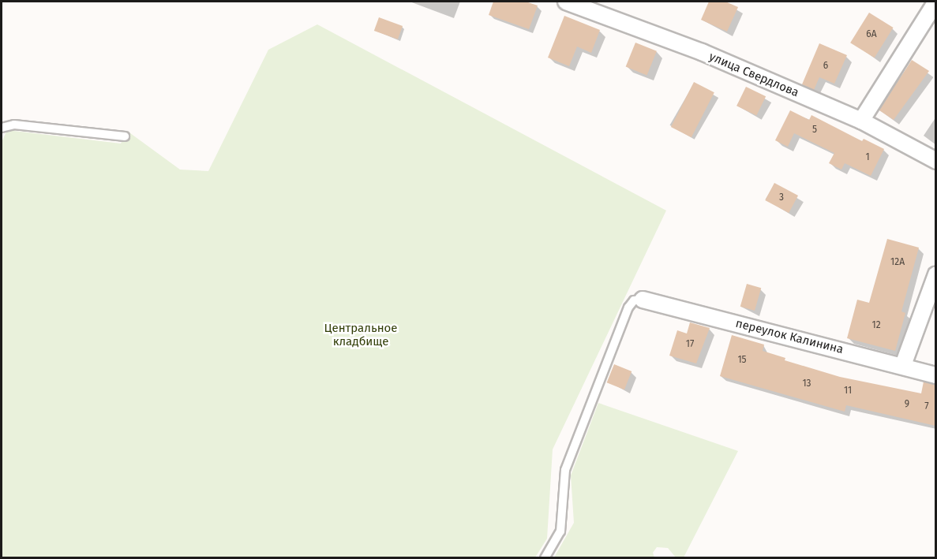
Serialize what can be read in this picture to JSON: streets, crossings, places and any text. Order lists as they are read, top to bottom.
{
  "streets": {
    "street": ["улица Свердлова", "переулок Калинина"]
  },
  "parks": ["Центральное кладбище"],
  "house_numbers": [
    "6А",
    "6",
    "5",
    "1",
    "3",
    "12А",
    "12",
    "17",
    "15",
    "13",
    "11",
    "9",
    "7"
  ]
}
